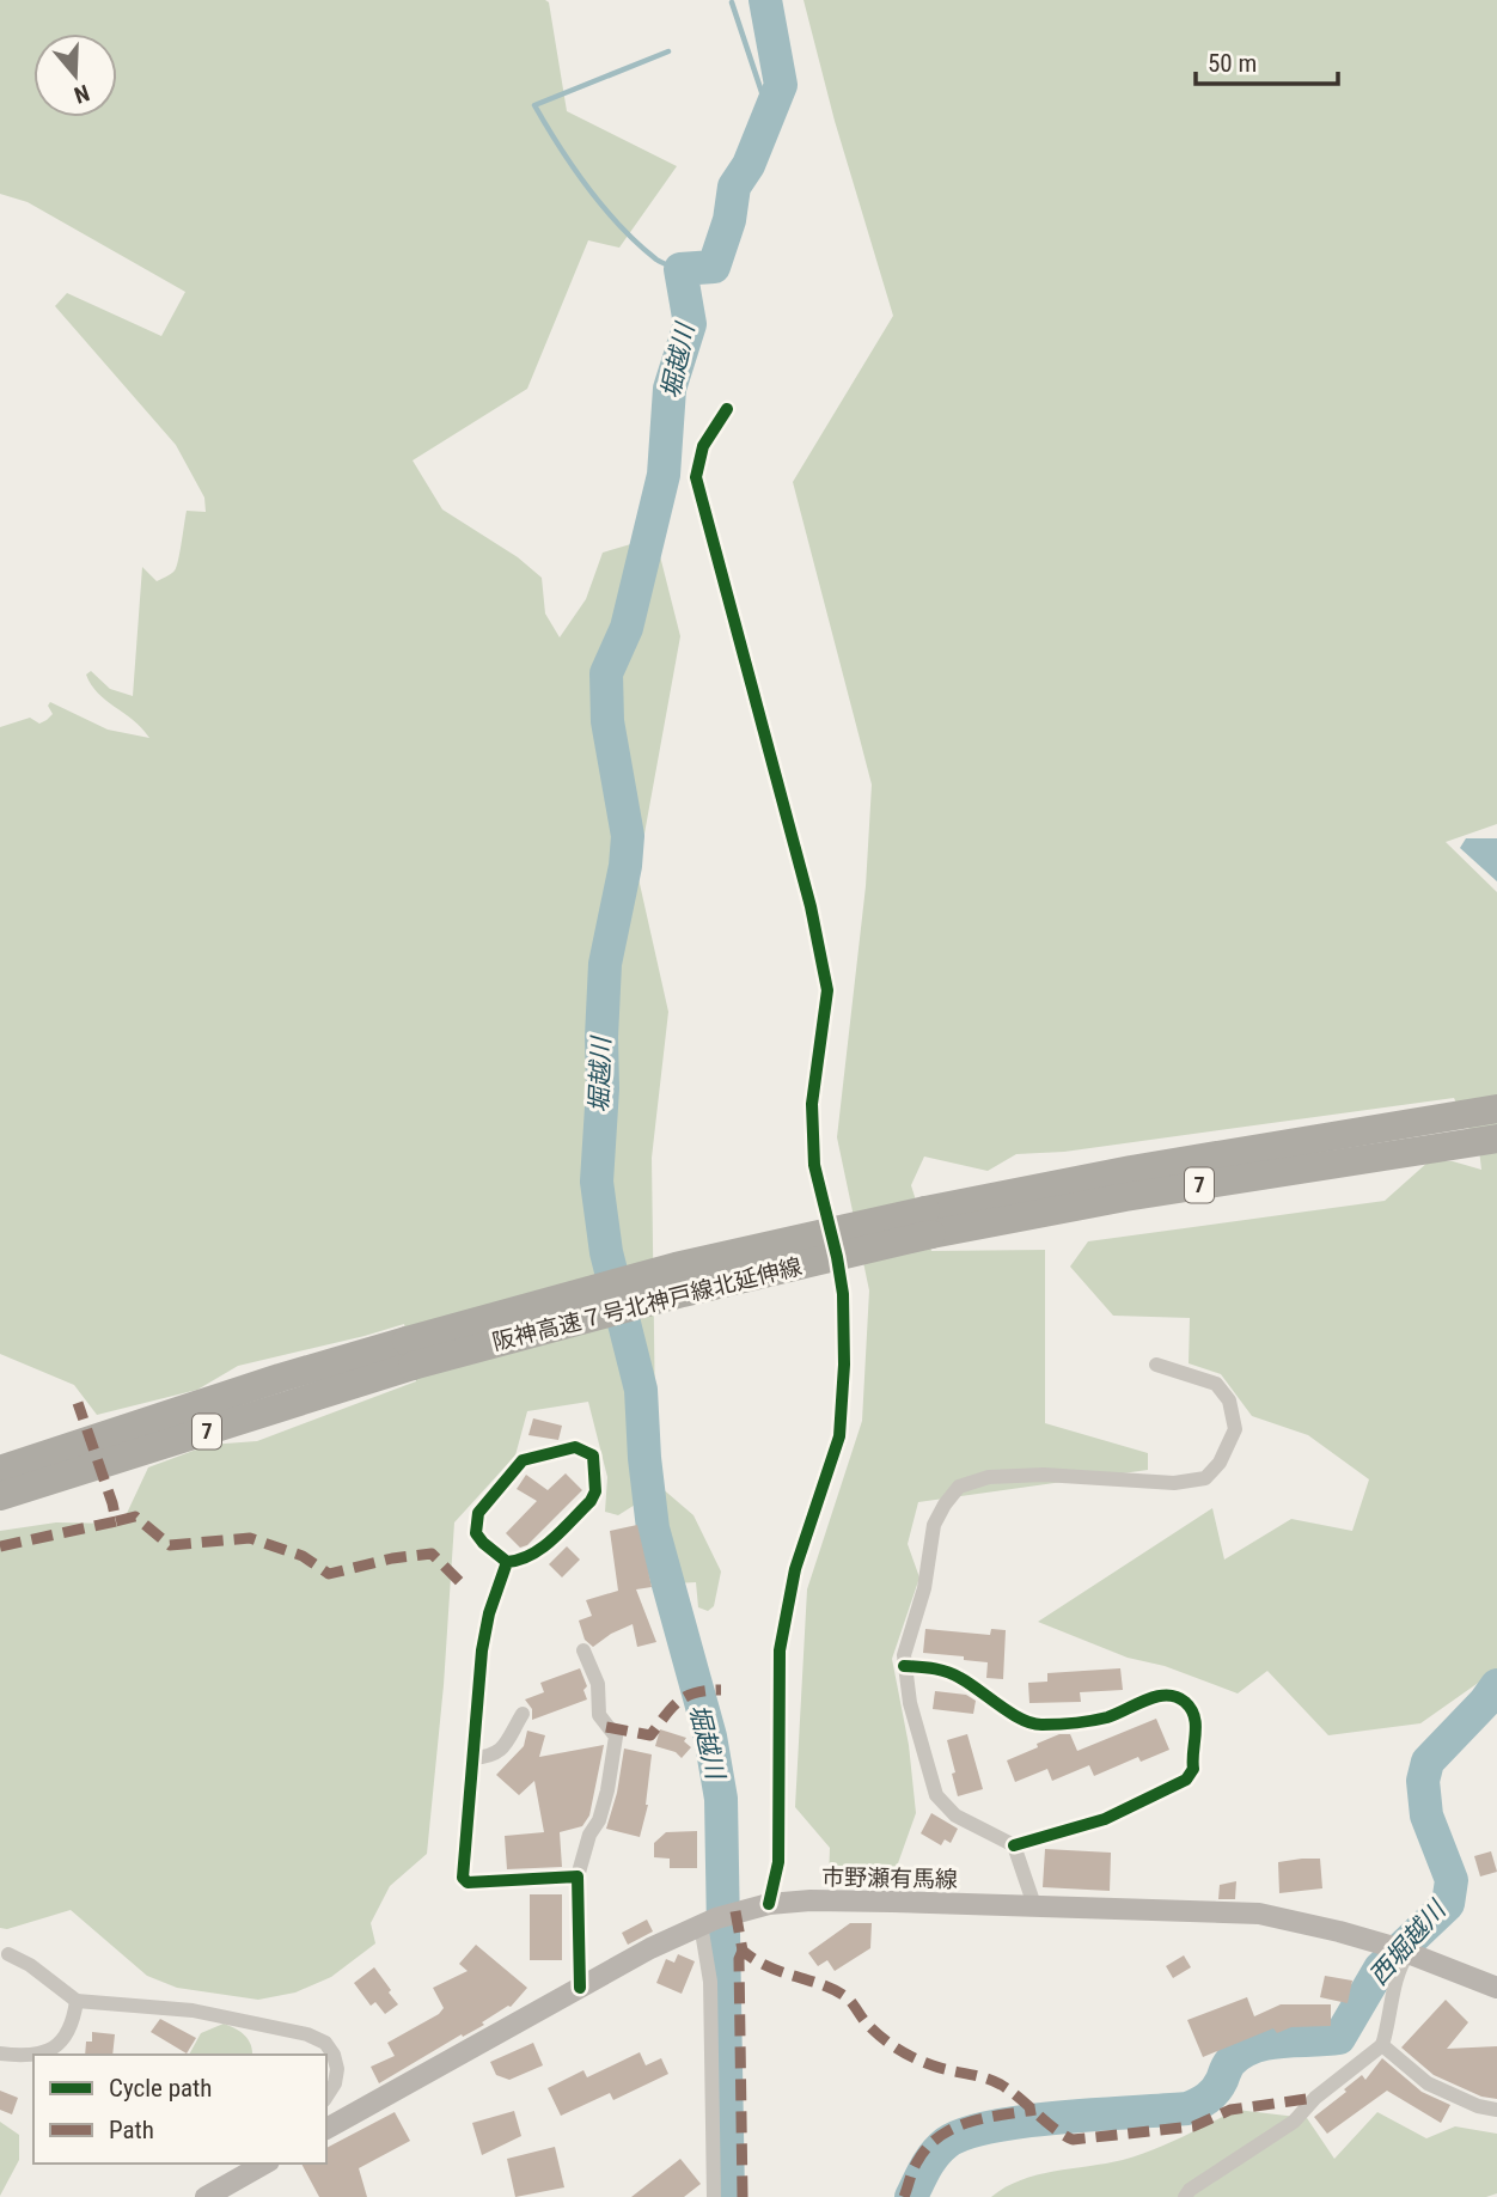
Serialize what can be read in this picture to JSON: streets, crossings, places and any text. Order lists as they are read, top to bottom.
{
  "streets": {
    "highway": ["7", "阪神高速７号北神戸線北延伸線"],
    "main road": ["市野瀬有馬線"]
  },
  "crossings": [
    ["7", "阪神高速７号北神戸線北延伸線"]
  ],
  "water": ["堀越川", "西堀越川"],
  "legend": ["Cycle path", "Path"],
  "scale_bar": "50 m",
  "north": "bottom"
}
